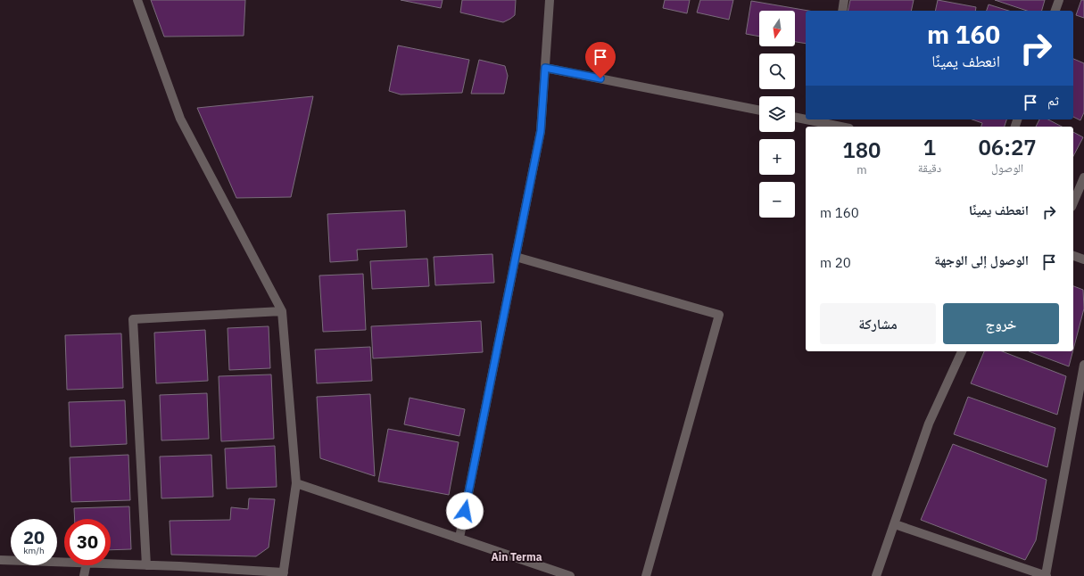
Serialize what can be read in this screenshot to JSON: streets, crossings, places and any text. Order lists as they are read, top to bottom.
{
  "districts": ["Ain Terma"],
  "north": "bottom",
  "page": {
    "map_buttons": ["+", "−"],
    "turn": ["160 m", "انعطف يمينًا"],
    "then": "ثم",
    "eta": [
      "06:27",
      "الوصول",
      "1",
      "دقيقة",
      "180",
      "m"
    ],
    "list": [
      {
        "name": "انعطف يمينًا",
        "value": "160 m"
      },
      {
        "name": "الوصول إلى الوجهة",
        "value": "20 m"
      }
    ],
    "buttons": ["خروج", "مشاركة"],
    "speed": "20 km/h",
    "limit": "30"
  }
}
